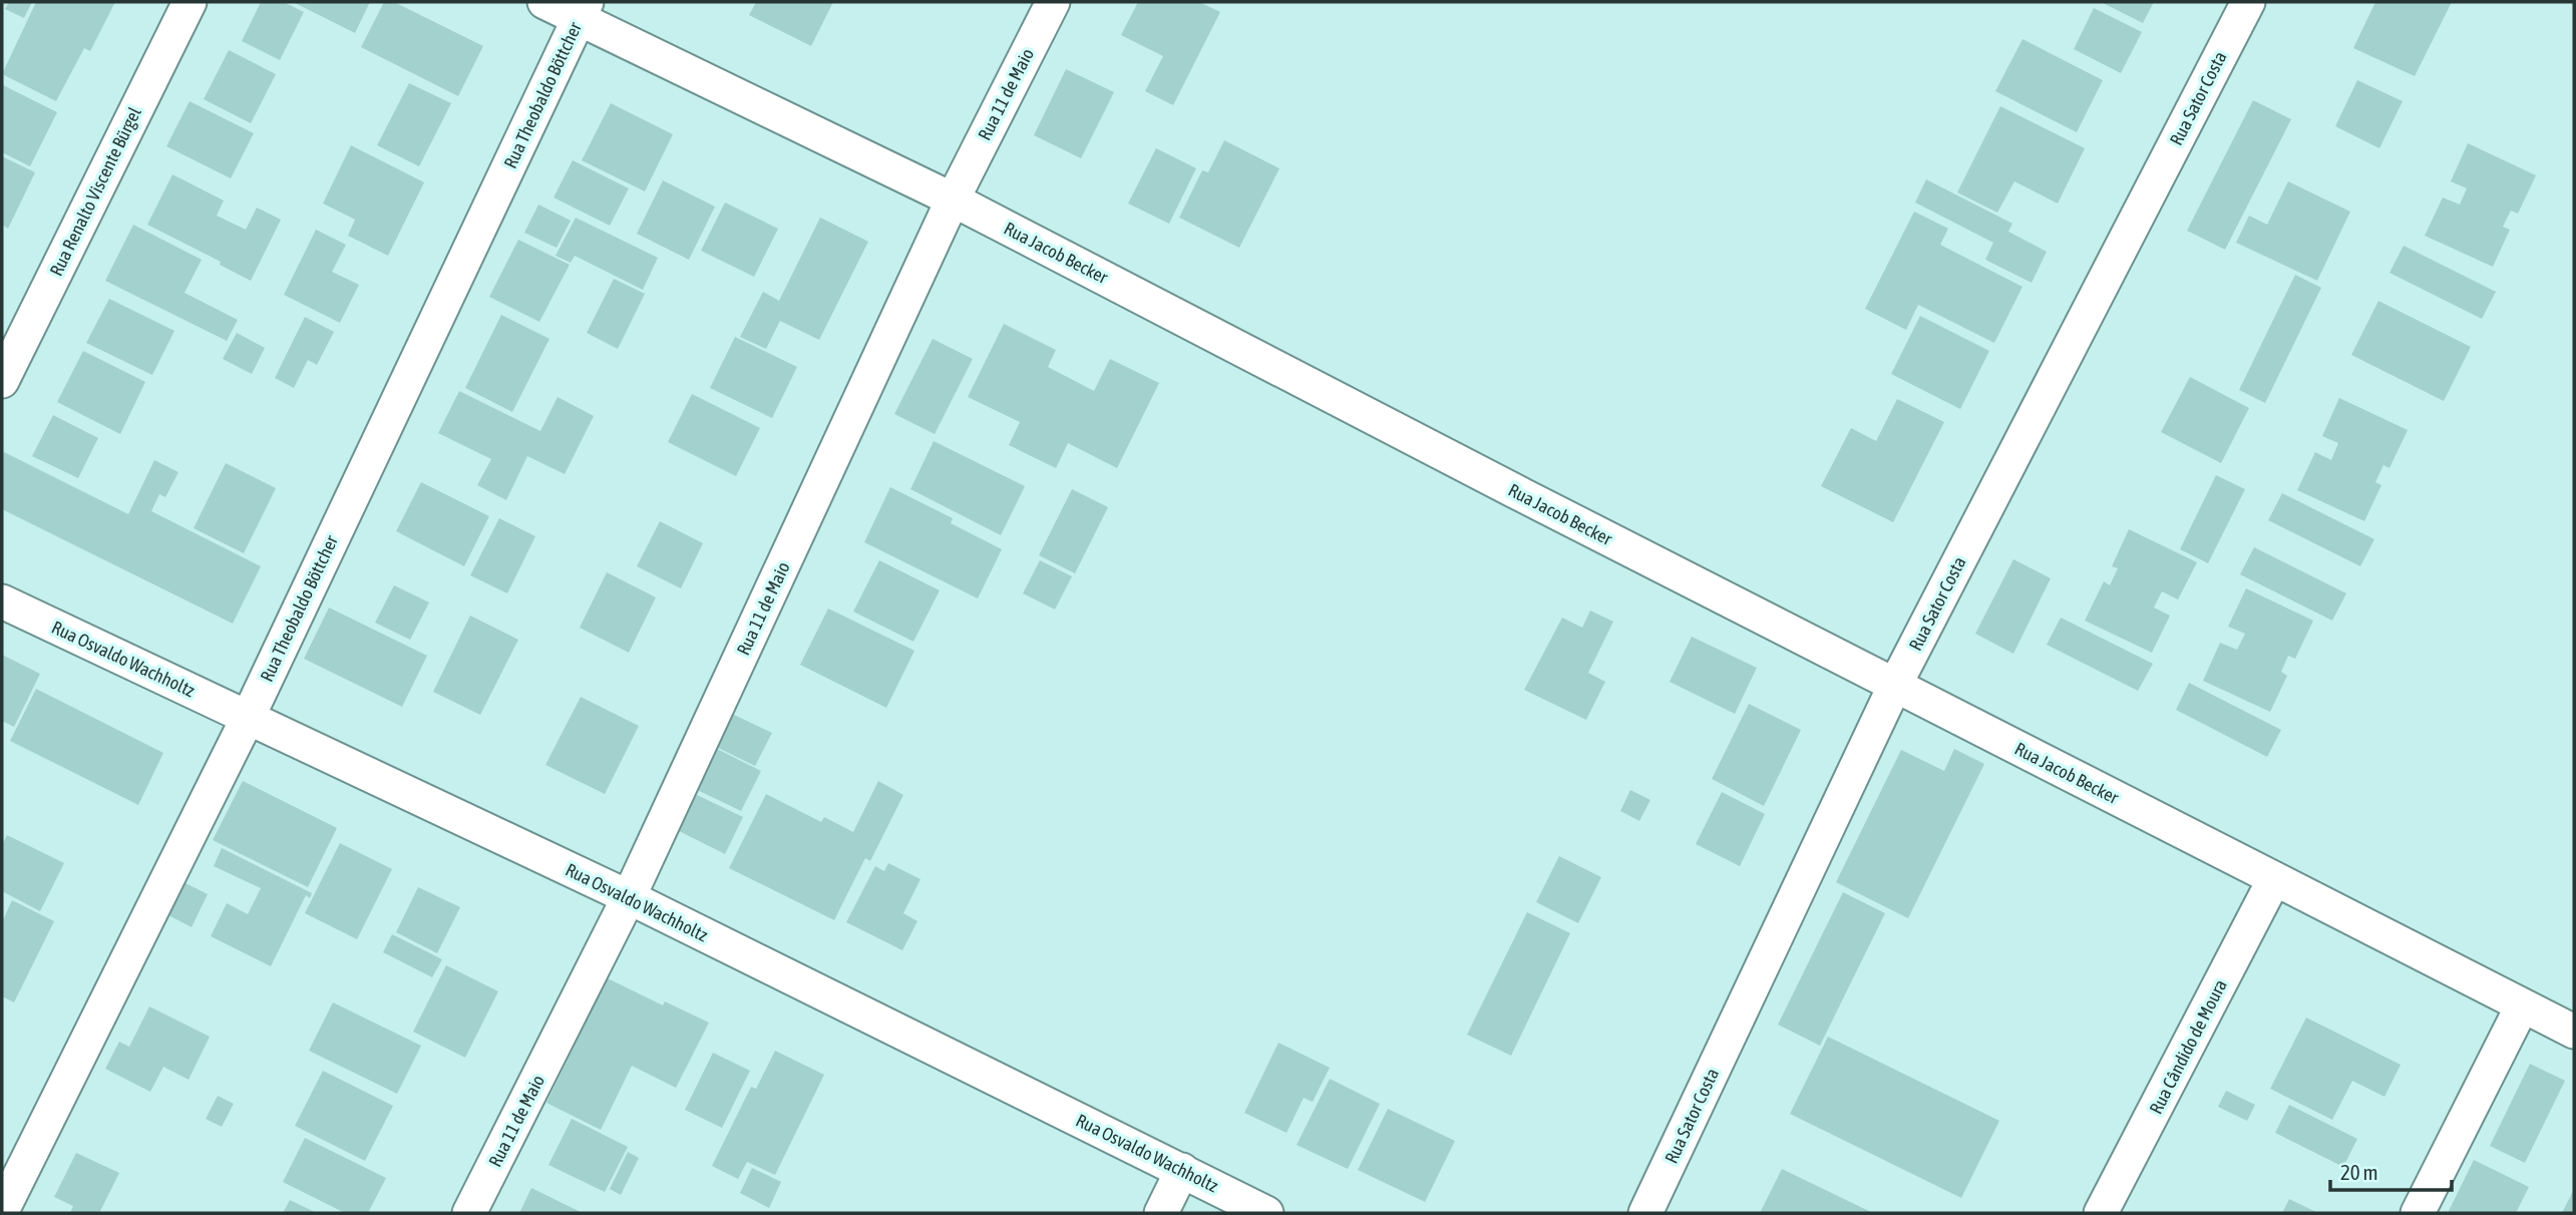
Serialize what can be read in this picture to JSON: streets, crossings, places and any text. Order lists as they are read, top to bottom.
{
  "streets": {
    "street": [
      "Rua 11 de Maio",
      "Rua Theobaldo Böttcher",
      "Rua Sator Costa",
      "Rua Renalto Viscente Bürgel",
      "Rua Jacob Becker",
      "Rua Osvaldo Wachholtz",
      "Rua Cândido de Moura"
    ]
  },
  "crossings": [
    ["Rua 11 de Maio", "Rua Jacob Becker"],
    ["Rua 11 de Maio", "Rua Osvaldo Wachholtz"],
    ["Rua Theobaldo Böttcher", "Rua Jacob Becker"],
    ["Rua Theobaldo Böttcher", "Rua Osvaldo Wachholtz"],
    ["Rua Sator Costa", "Rua Jacob Becker"],
    ["Rua Jacob Becker", "Rua Cândido de Moura"]
  ],
  "scale_bar": "20 m"
}
